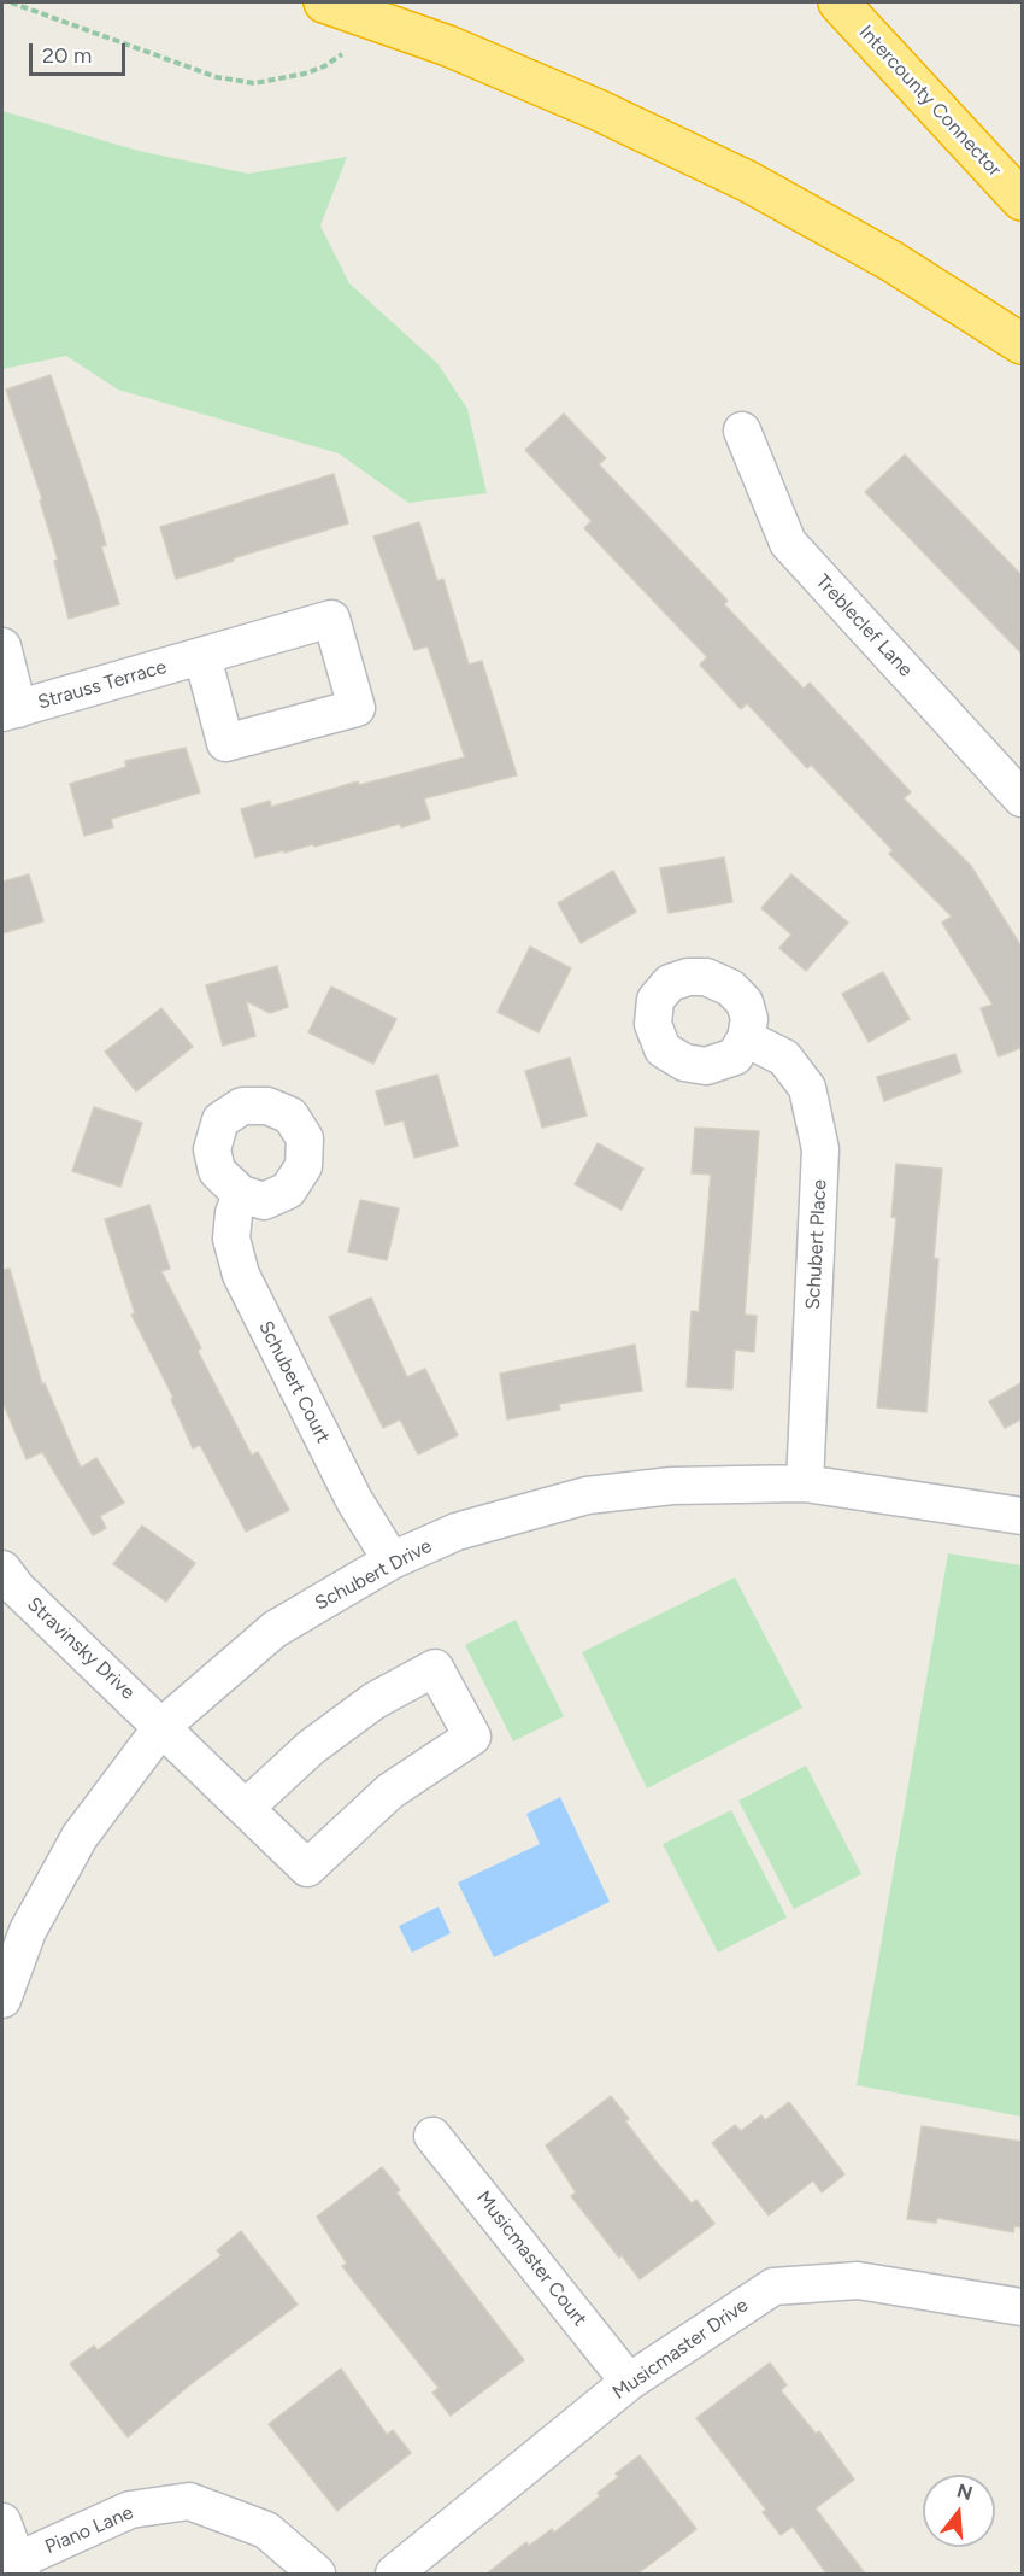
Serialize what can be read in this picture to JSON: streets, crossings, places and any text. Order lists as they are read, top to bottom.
{
  "streets": {
    "highway": ["Intercounty Connector"],
    "street": [
      "Trebleclef Lane",
      "Strauss Terrace",
      "Schubert Place",
      "Schubert Court",
      "Schubert Drive",
      "Stravinsky Drive",
      "Musicmaster Court",
      "Musicmaster Drive",
      "Piano Lane"
    ]
  },
  "crossings": [
    ["Schubert Place", "Schubert Drive"],
    ["Schubert Court", "Schubert Drive"],
    ["Schubert Drive", "Stravinsky Drive"],
    ["Musicmaster Court", "Musicmaster Drive"]
  ],
  "scale_bar": "20 m",
  "north": "top"
}
